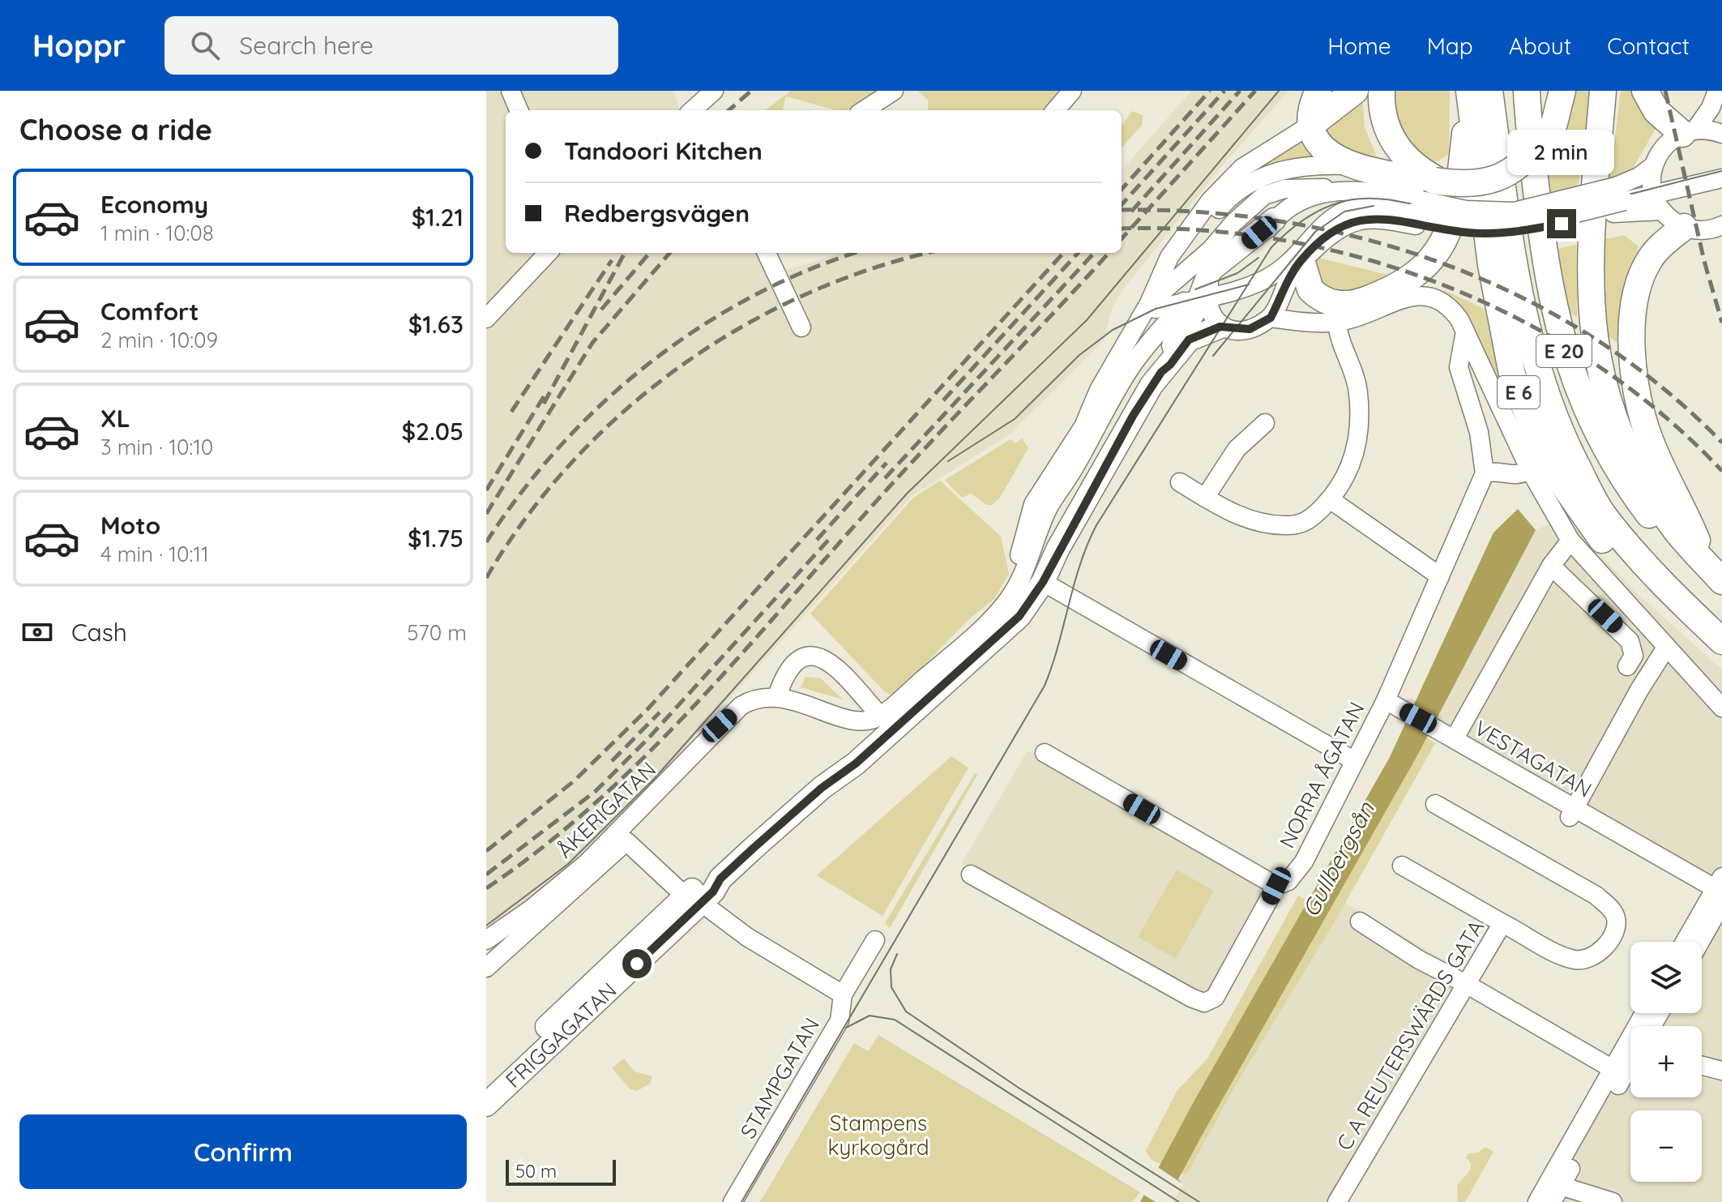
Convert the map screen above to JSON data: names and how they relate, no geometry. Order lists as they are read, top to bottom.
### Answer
{
  "streets": {
    "highway": ["E 20", "E 6"],
    "main road": ["FRIGGAGATAN"],
    "street": [
      "VESTAGATAN",
      "NORRA ÅGATAN",
      "ÅKERIGATAN",
      "C A REUTERSWÄRDS GATA",
      "STAMPGATAN"
    ]
  },
  "water": ["Gullbergsån"],
  "parks": ["Stampens kyrkogård"],
  "scale_bar": "50 m",
  "page": {
    "header": "Hoppr",
    "search": "Search here",
    "nav": [
      "Home",
      "Map",
      "About",
      "Contact"
    ],
    "heading": "Choose a ride",
    "banner": ["Tandoori Kitchen", "Redbergsvägen"],
    "bubble": "2 min",
    "list": [
      {
        "name": "Economy",
        "note": "1 min · 10:08",
        "value": "$1.21"
      },
      {
        "name": "Comfort",
        "note": "2 min · 10:09",
        "value": "$1.63"
      },
      {
        "name": "XL",
        "note": "3 min · 10:10",
        "value": "$2.05"
      },
      {
        "name": "Moto",
        "note": "4 min · 10:11",
        "value": "$1.75"
      }
    ],
    "pay": ["Cash", "570 m"],
    "map_buttons": ["+", "−"],
    "buttons": "Confirm",
    "scale": "50 m"
  }
}
